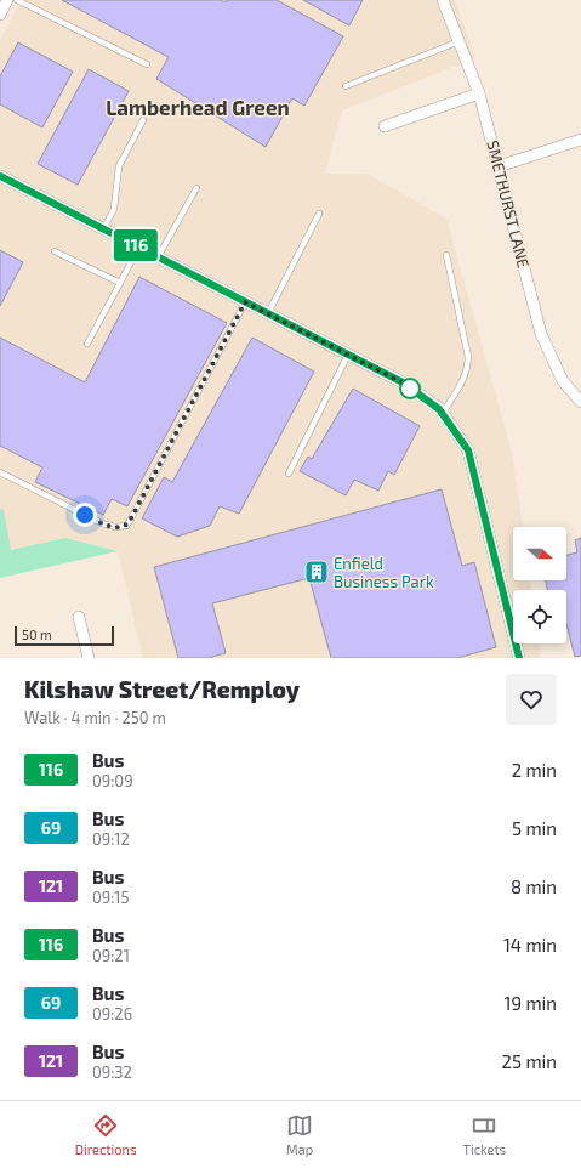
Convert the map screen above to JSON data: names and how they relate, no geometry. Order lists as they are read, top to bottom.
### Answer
{
  "streets": {
    "street": ["SMETHURST LANE"]
  },
  "districts": ["Lamberhead Green"],
  "places": {
    "building": ["Enfield Business Park"]
  },
  "lines": ["bus line 116"],
  "scale_bar": "50 m",
  "north": "right",
  "page": {
    "on_map": "116",
    "scale": "50 m",
    "heading": ["Kilshaw Street/Remploy", "Walk · 4 min · 250 m"],
    "list": [
      {
        "mark": "116",
        "name": "Bus",
        "note": "09:09",
        "value": "2 min"
      },
      {
        "mark": "69",
        "name": "Bus",
        "note": "09:12",
        "value": "5 min"
      },
      {
        "mark": "121",
        "name": "Bus",
        "note": "09:15",
        "value": "8 min"
      },
      {
        "mark": "116",
        "name": "Bus",
        "note": "09:21",
        "value": "14 min"
      },
      {
        "mark": "69",
        "name": "Bus",
        "note": "09:26",
        "value": "19 min"
      },
      {
        "mark": "121",
        "name": "Bus",
        "note": "09:32",
        "value": "25 min"
      }
    ],
    "tabs": ["Directions", "Map", "Tickets"]
  }
}
